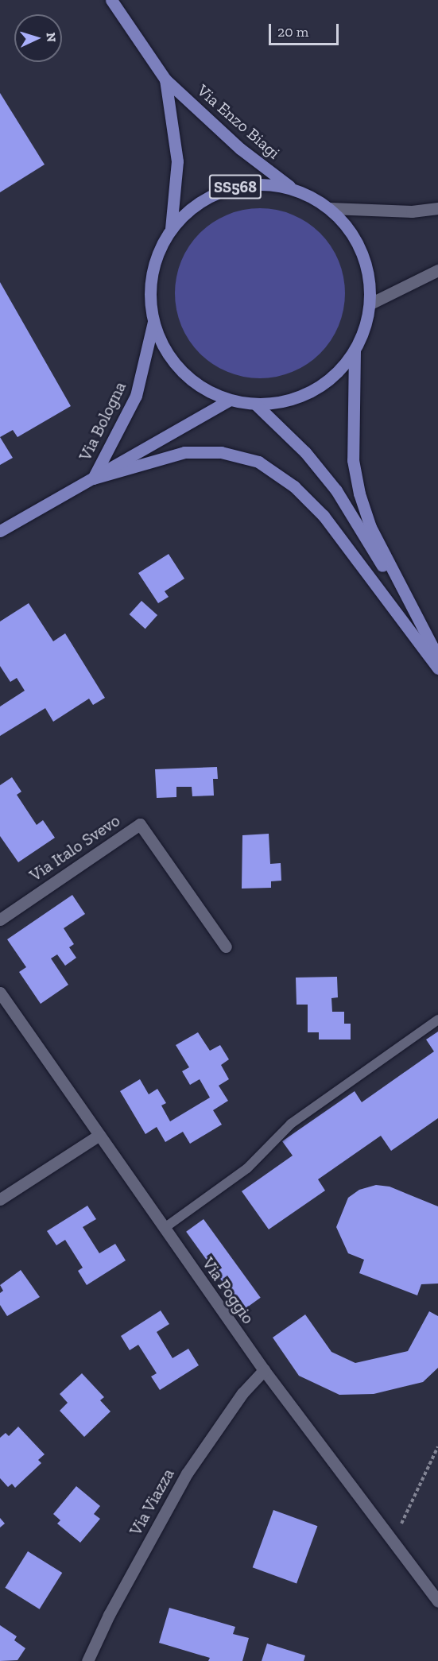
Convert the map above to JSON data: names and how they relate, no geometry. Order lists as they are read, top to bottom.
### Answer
{
  "streets": {
    "main road": ["Via Enzo Biagi", "SS568", "Via Bologna"],
    "street": ["Via Italo Svevo", "Via Poggio", "Via Viazza"]
  },
  "crossings": [
    ["Via Enzo Biagi", "Via Bologna"],
    ["Via Poggio", "Via Viazza"]
  ],
  "scale_bar": "20 m",
  "north": "right"
}
